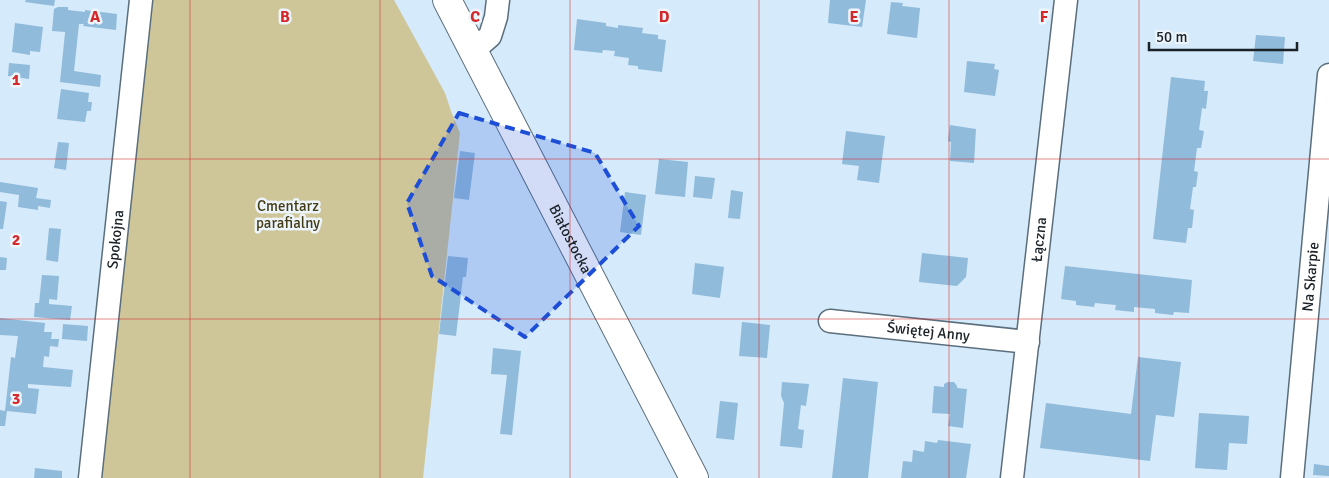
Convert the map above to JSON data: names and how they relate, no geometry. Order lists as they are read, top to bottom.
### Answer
{
  "streets": {
    "street": [
      "Spokojna",
      "Białostocka",
      "Łączna",
      "Na Skarpie",
      "Świętej Anny"
    ]
  },
  "crossings": [
    ["Łączna", "Świętej Anny"]
  ],
  "parks": ["Cmentarz parafialny"],
  "scale_bar": "50 m",
  "grid": {
    "columns": [
      "A",
      "B",
      "C",
      "D",
      "E",
      "F"
    ],
    "rows": ["1", "2", "3"]
  }
}
